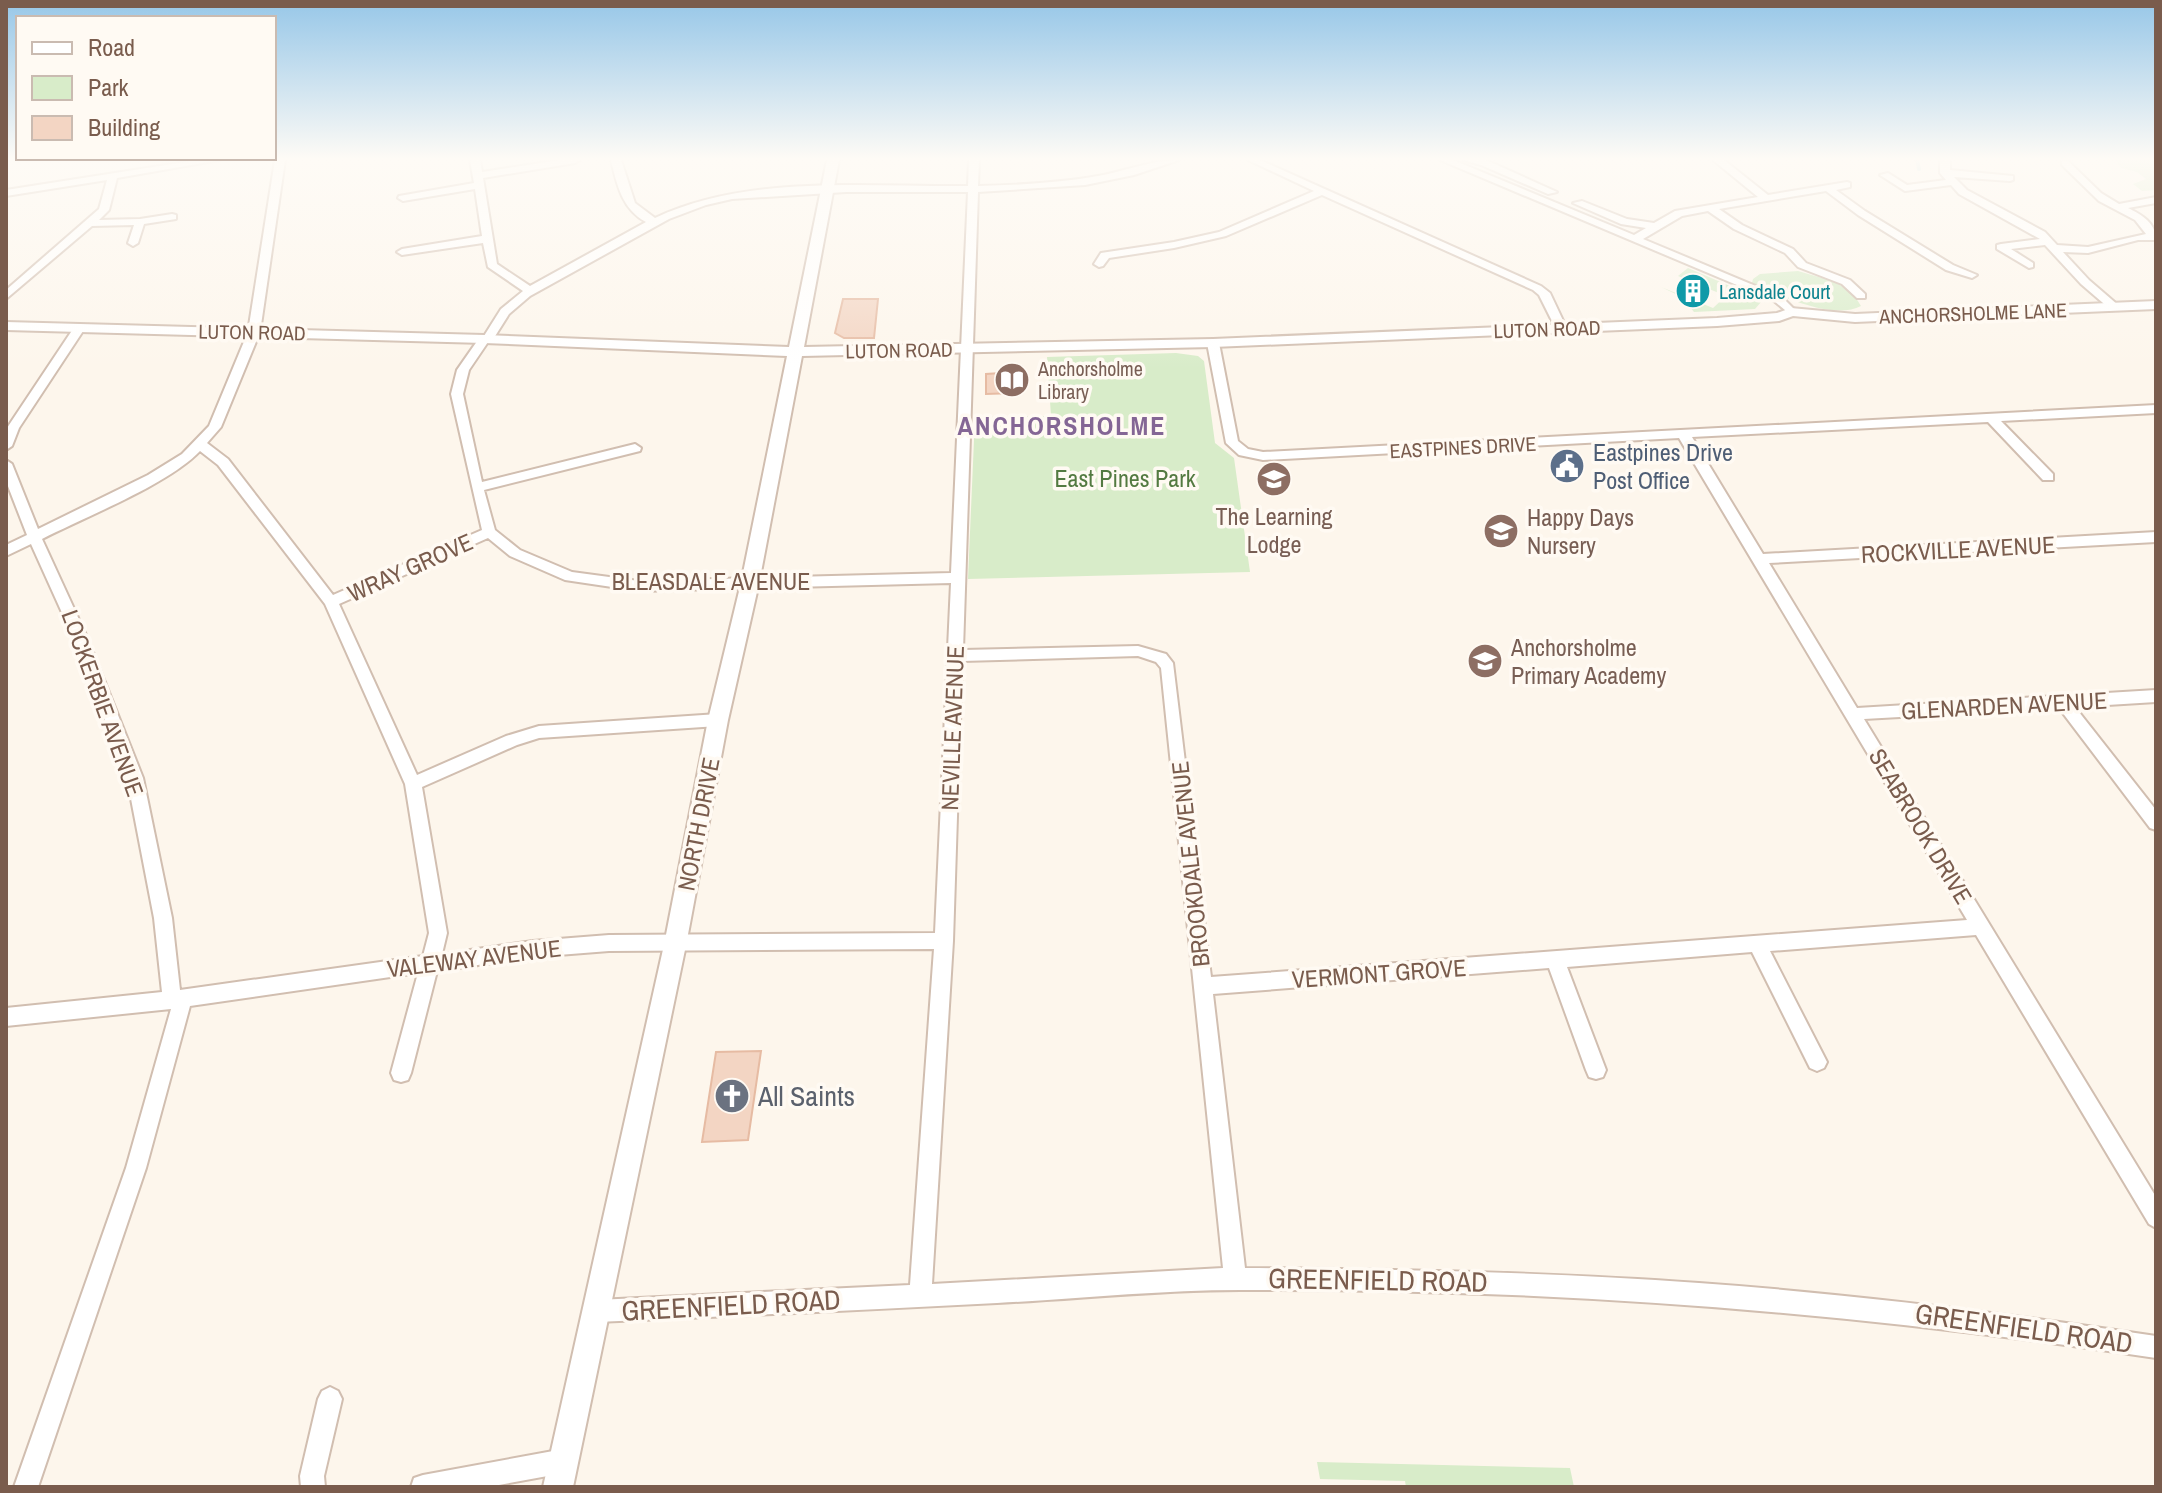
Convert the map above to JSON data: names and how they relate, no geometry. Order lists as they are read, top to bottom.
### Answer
{
  "streets": {
    "street": [
      "ANCHORSHOLME LANE",
      "LUTON ROAD",
      "EASTPINES DRIVE",
      "ROCKVILLE AVENUE",
      "WRAY GROVE",
      "BLEASDALE AVENUE",
      "LOCKERBIE AVENUE",
      "GLENARDEN AVENUE",
      "NEVILLE AVENUE",
      "NORTH DRIVE",
      "SEABROOK DRIVE",
      "BROOKDALE AVENUE",
      "VALEWAY AVENUE",
      "VERMONT GROVE",
      "GREENFIELD ROAD"
    ]
  },
  "crossings": [
    ["ANCHORSHOLME LANE", "LUTON ROAD"],
    ["LUTON ROAD", "EASTPINES DRIVE"],
    ["LUTON ROAD", "NEVILLE AVENUE"],
    ["LUTON ROAD", "NORTH DRIVE"],
    ["EASTPINES DRIVE", "SEABROOK DRIVE"],
    ["ROCKVILLE AVENUE", "SEABROOK DRIVE"],
    ["WRAY GROVE", "BLEASDALE AVENUE"],
    ["BLEASDALE AVENUE", "NEVILLE AVENUE"],
    ["BLEASDALE AVENUE", "NORTH DRIVE"],
    ["LOCKERBIE AVENUE", "VALEWAY AVENUE"],
    ["GLENARDEN AVENUE", "SEABROOK DRIVE"],
    ["NEVILLE AVENUE", "BROOKDALE AVENUE"],
    ["NEVILLE AVENUE", "VALEWAY AVENUE"],
    ["NEVILLE AVENUE", "GREENFIELD ROAD"],
    ["NORTH DRIVE", "VALEWAY AVENUE"],
    ["NORTH DRIVE", "GREENFIELD ROAD"],
    ["SEABROOK DRIVE", "VERMONT GROVE"],
    ["BROOKDALE AVENUE", "VERMONT GROVE"],
    ["BROOKDALE AVENUE", "GREENFIELD ROAD"]
  ],
  "districts": ["ANCHORSHOLME"],
  "parks": ["East Pines Park"],
  "places": {
    "building": ["Lansdale Court"],
    "library": ["Anchorsholme Library"],
    "public building": ["Eastpines Drive Post Office"],
    "school or university": ["The Learning Lodge", "Happy Days Nursery", "Anchorsholme Primary Academy"],
    "church": ["All Saints"]
  },
  "legend": ["Road", "Park", "Building"]
}
